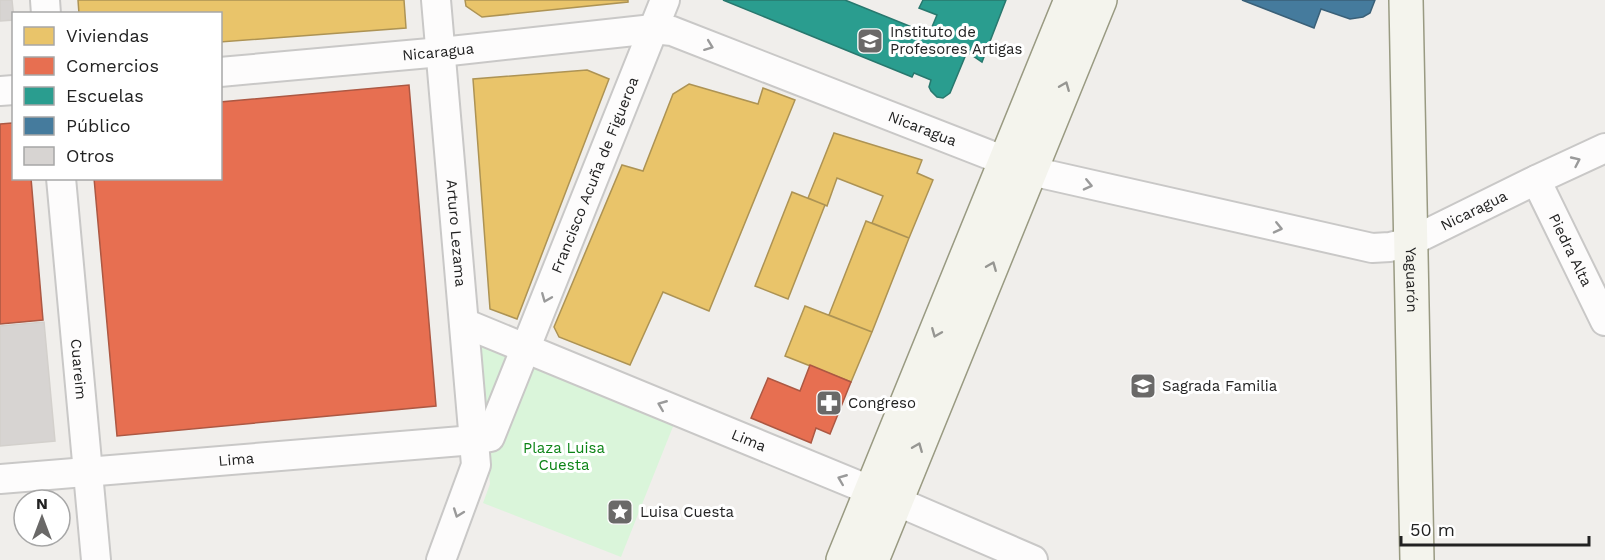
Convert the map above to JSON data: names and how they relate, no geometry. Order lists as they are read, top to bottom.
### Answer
{
  "streets": {
    "main road": ["Yaguarón"],
    "street": [
      "Nicaragua",
      "Francisco Acuña de Figueroa",
      "Arturo Lezama",
      "Piedra Alta",
      "Cuareim",
      "Lima"
    ]
  },
  "crossings": [
    ["Nicaragua", "Francisco Acuña de Figueroa"],
    ["Nicaragua", "Arturo Lezama"],
    ["Nicaragua", "Piedra Alta"],
    ["Nicaragua", "Yaguarón"],
    ["Francisco Acuña de Figueroa", "Arturo Lezama"],
    ["Francisco Acuña de Figueroa", "Lima"],
    ["Arturo Lezama", "Lima"],
    ["Cuareim", "Lima"]
  ],
  "one_way": ["Nicaragua", "Francisco Acuña de Figueroa", "Lima"],
  "parks": ["Plaza Luisa Cuesta"],
  "places": {
    "school or university": ["Instituto de Profesores Artigas", "Sagrada Familia"],
    "pharmacy": ["Congreso"],
    "place": ["Luisa Cuesta"]
  },
  "legend": [
    "Viviendas",
    "Comercios",
    "Escuelas",
    "Público",
    "Otros"
  ],
  "scale_bar": "50 m",
  "north": "top"
}
